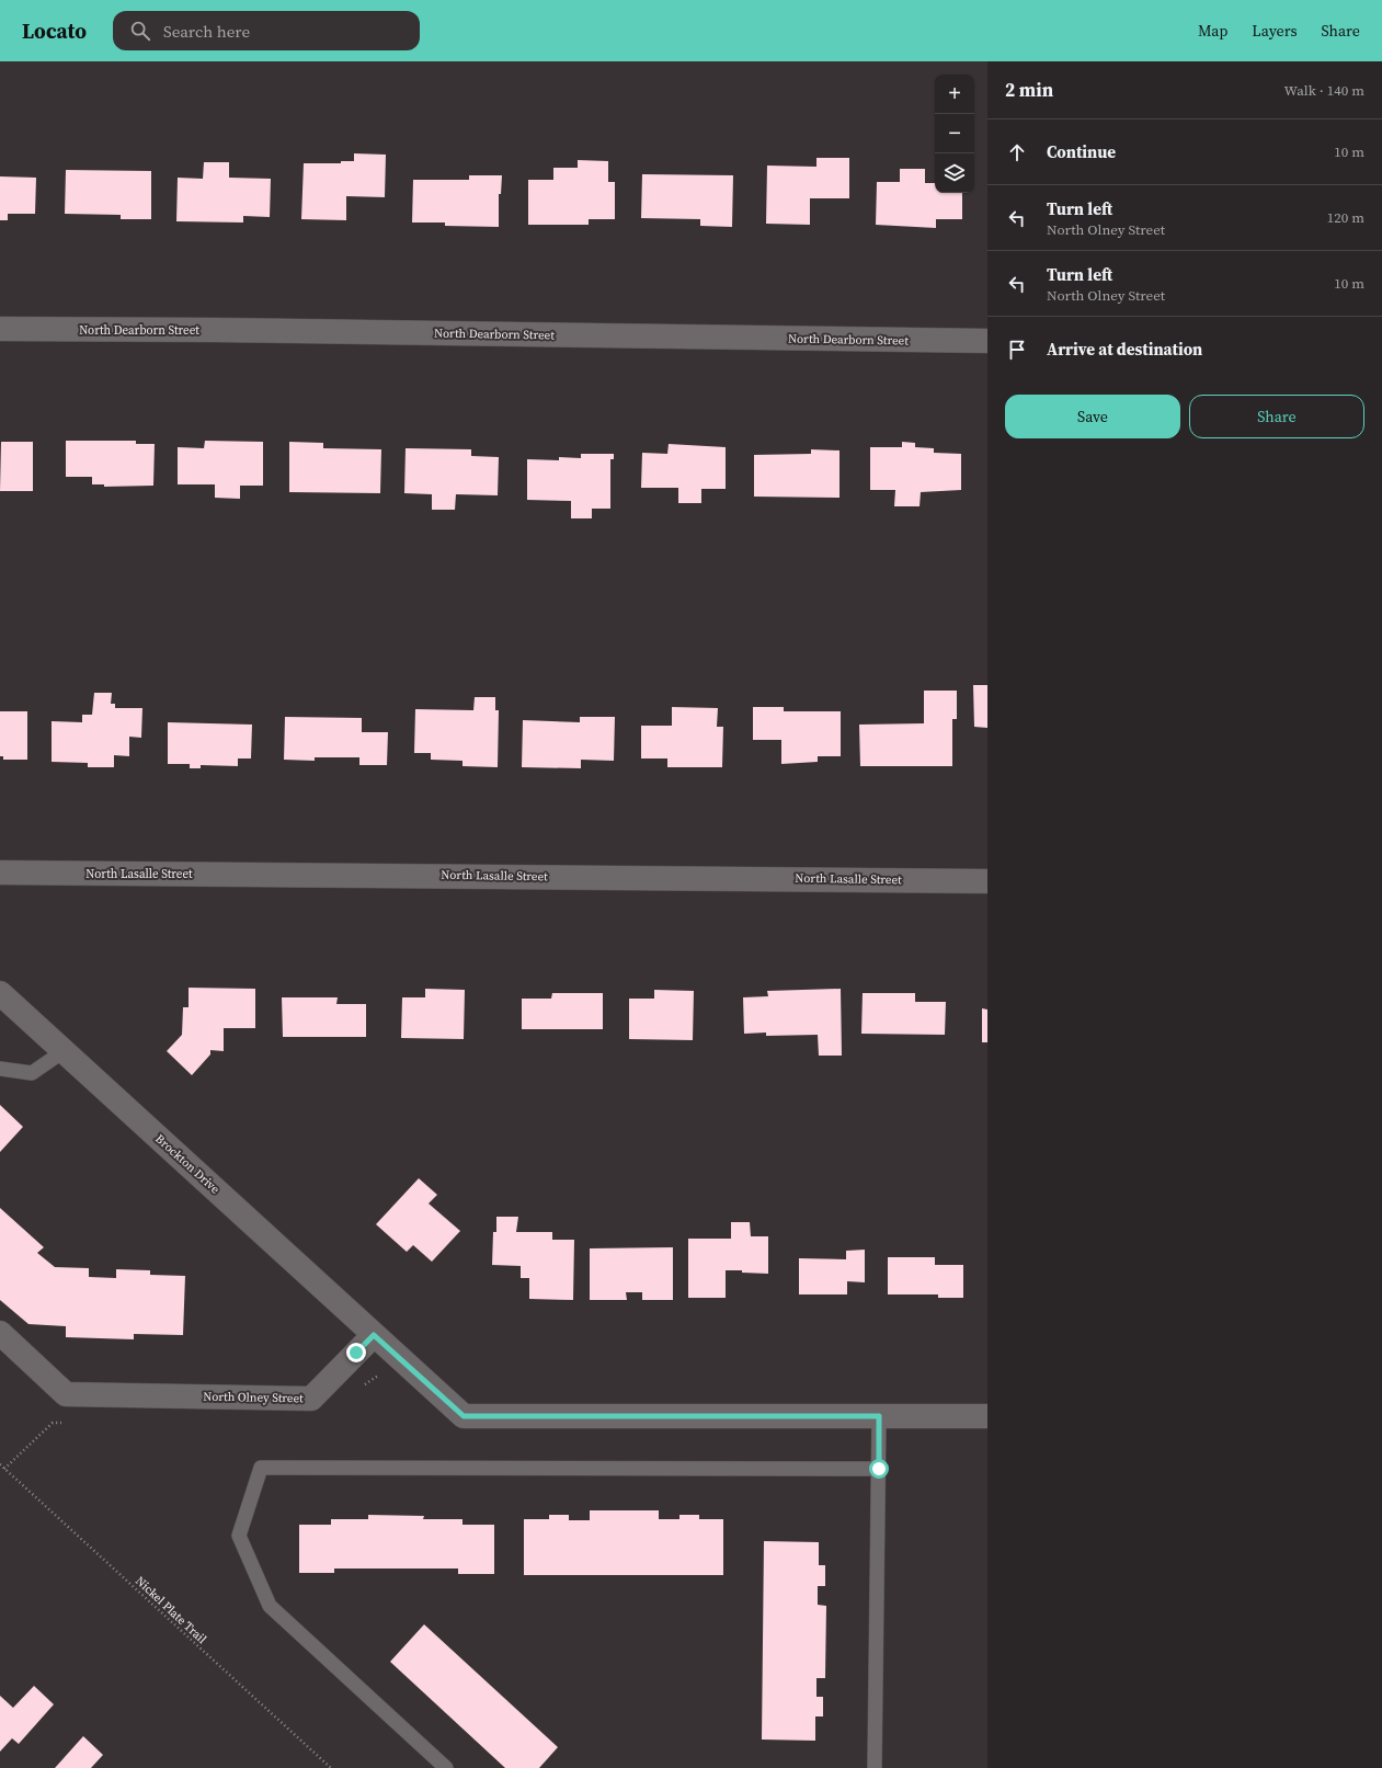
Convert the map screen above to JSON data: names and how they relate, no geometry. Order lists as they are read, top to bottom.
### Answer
{
  "streets": {
    "street": [
      "North Dearborn Street",
      "North Lasalle Street",
      "Brockton Drive",
      "North Olney Street"
    ],
    "path": ["Nickel Plate Trail"]
  },
  "crossings": [
    ["Brockton Drive", "North Olney Street"]
  ],
  "page": {
    "header": "Locato",
    "search": "Search here",
    "nav": ["Map", "Layers", "Share"],
    "heading": ["2 min", "Walk · 140 m"],
    "map_buttons": ["+", "−"],
    "list": [
      ["Continue", "10 m"],
      ["Turn left", "North Olney Street", "120 m"],
      ["Turn left", "North Olney Street", "10 m"],
      "Arrive at destination"
    ],
    "buttons": ["Save", "Share"]
  }
}
